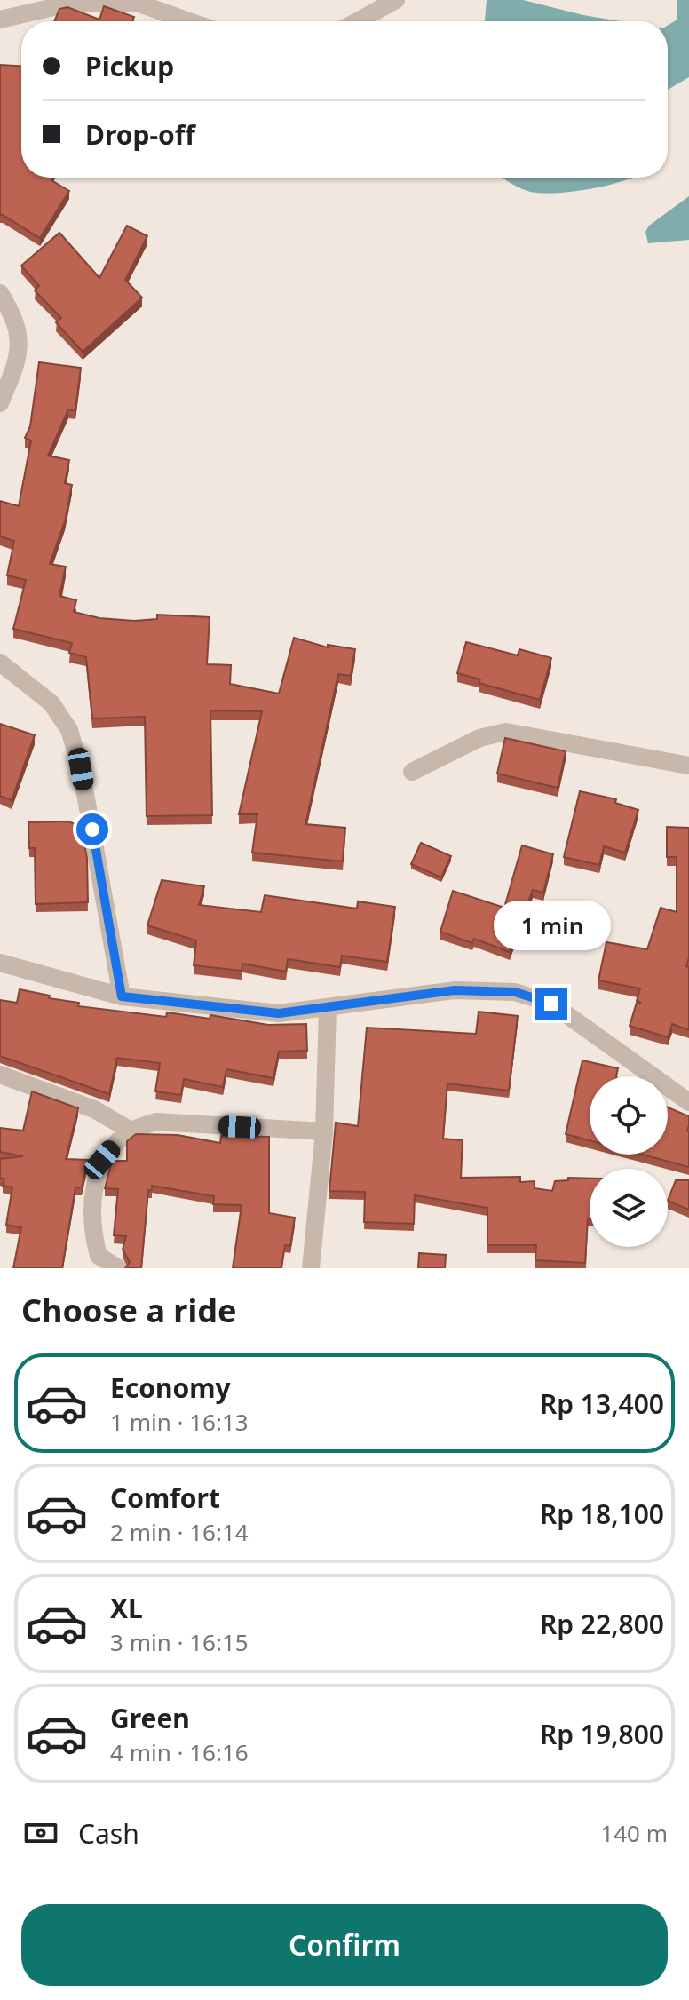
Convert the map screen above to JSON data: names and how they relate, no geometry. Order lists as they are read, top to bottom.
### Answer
{
  "page": {
    "banner": ["Pickup", "Drop-off"],
    "bubble": "1 min",
    "heading": "Choose a ride",
    "list": [
      {
        "name": "Economy",
        "note": "1 min · 16:13",
        "value": "Rp 13,400"
      },
      {
        "name": "Comfort",
        "note": "2 min · 16:14",
        "value": "Rp 18,100"
      },
      {
        "name": "XL",
        "note": "3 min · 16:15",
        "value": "Rp 22,800"
      },
      {
        "name": "Green",
        "note": "4 min · 16:16",
        "value": "Rp 19,800"
      }
    ],
    "pay": ["Cash", "140 m"],
    "buttons": "Confirm"
  }
}
